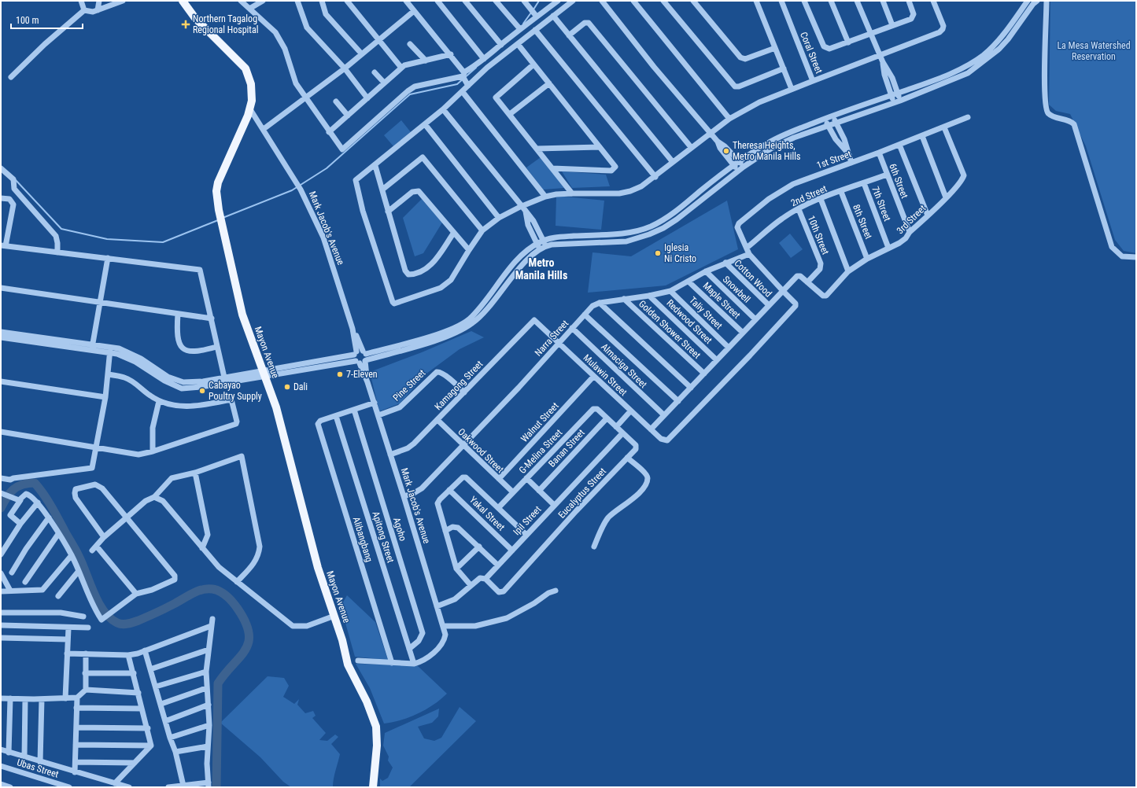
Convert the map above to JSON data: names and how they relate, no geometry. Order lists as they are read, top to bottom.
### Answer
{
  "streets": {
    "main road": ["Mayon Avenue"],
    "street": [
      "Coral Street",
      "1st Street",
      "6th Street",
      "2nd Street",
      "7th Street",
      "3rd Street",
      "8th Street",
      "Mark Jacob's Avenue",
      "10th Street",
      "Cotton Wood",
      "Snowbell",
      "Maple Street",
      "Taliy Street",
      "Redwood Street",
      "Golden Shower Street",
      "Narra Street",
      "Almaciga Street",
      "Mulawin Street",
      "Pine Street",
      "Kamagong Street",
      "Walnut Street",
      "Banan Street",
      "Oakwood Street",
      "G-Melina Street",
      "Eucalyptus Street",
      "Yakal Street",
      "Ipil Street",
      "Agoho",
      "Apitong Street",
      "Alibangbang",
      "Ubas Street"
    ]
  },
  "crossings": [
    ["1st Street", "6th Street"],
    ["1st Street", "2nd Street"],
    ["1st Street", "3rd Street"],
    ["6th Street", "2nd Street"],
    ["6th Street", "3rd Street"],
    ["2nd Street", "7th Street"],
    ["2nd Street", "8th Street"],
    ["2nd Street", "10th Street"],
    ["7th Street", "3rd Street"],
    ["3rd Street", "8th Street"],
    ["3rd Street", "10th Street"],
    ["Mark Jacob's Avenue", "Narra Street"],
    ["Mark Jacob's Avenue", "Mayon Avenue"],
    ["Mark Jacob's Avenue", "Pine Street"],
    ["Mark Jacob's Avenue", "Kamagong Street"],
    ["Mark Jacob's Avenue", "Ipil Street"],
    ["Mark Jacob's Avenue", "Apitong Street"],
    ["Cotton Wood", "Narra Street"],
    ["Snowbell", "Narra Street"],
    ["Maple Street", "Narra Street"],
    ["Taliy Street", "Narra Street"],
    ["Redwood Street", "Narra Street"],
    ["Golden Shower Street", "Narra Street"],
    ["Narra Street", "Almaciga Street"],
    ["Narra Street", "Mulawin Street"],
    ["Narra Street", "Oakwood Street"],
    ["Mulawin Street", "Kamagong Street"],
    ["Mulawin Street", "Walnut Street"],
    ["Pine Street", "Kamagong Street"],
    ["Kamagong Street", "Oakwood Street"],
    ["Walnut Street", "Oakwood Street"],
    ["Banan Street", "Eucalyptus Street"],
    ["Oakwood Street", "G-Melina Street"],
    ["G-Melina Street", "Eucalyptus Street"],
    ["Eucalyptus Street", "Ipil Street"],
    ["Yakal Street", "Ipil Street"],
    ["Agoho", "Apitong Street"],
    ["Apitong Street", "Alibangbang"]
  ],
  "districts": ["Metro Manila Hills"],
  "parks": ["La Mesa Watershed Reservation"],
  "places": {
    "health": ["Northern Tagalog Regional Hospital"],
    "other": [
      "Theresa Heights, Metro Manila Hills",
      "Iglesia Ni Cristo",
      "7-Eleven",
      "Dali",
      "Cabayao Poultry Supply"
    ]
  },
  "scale_bar": "100 m"
}
